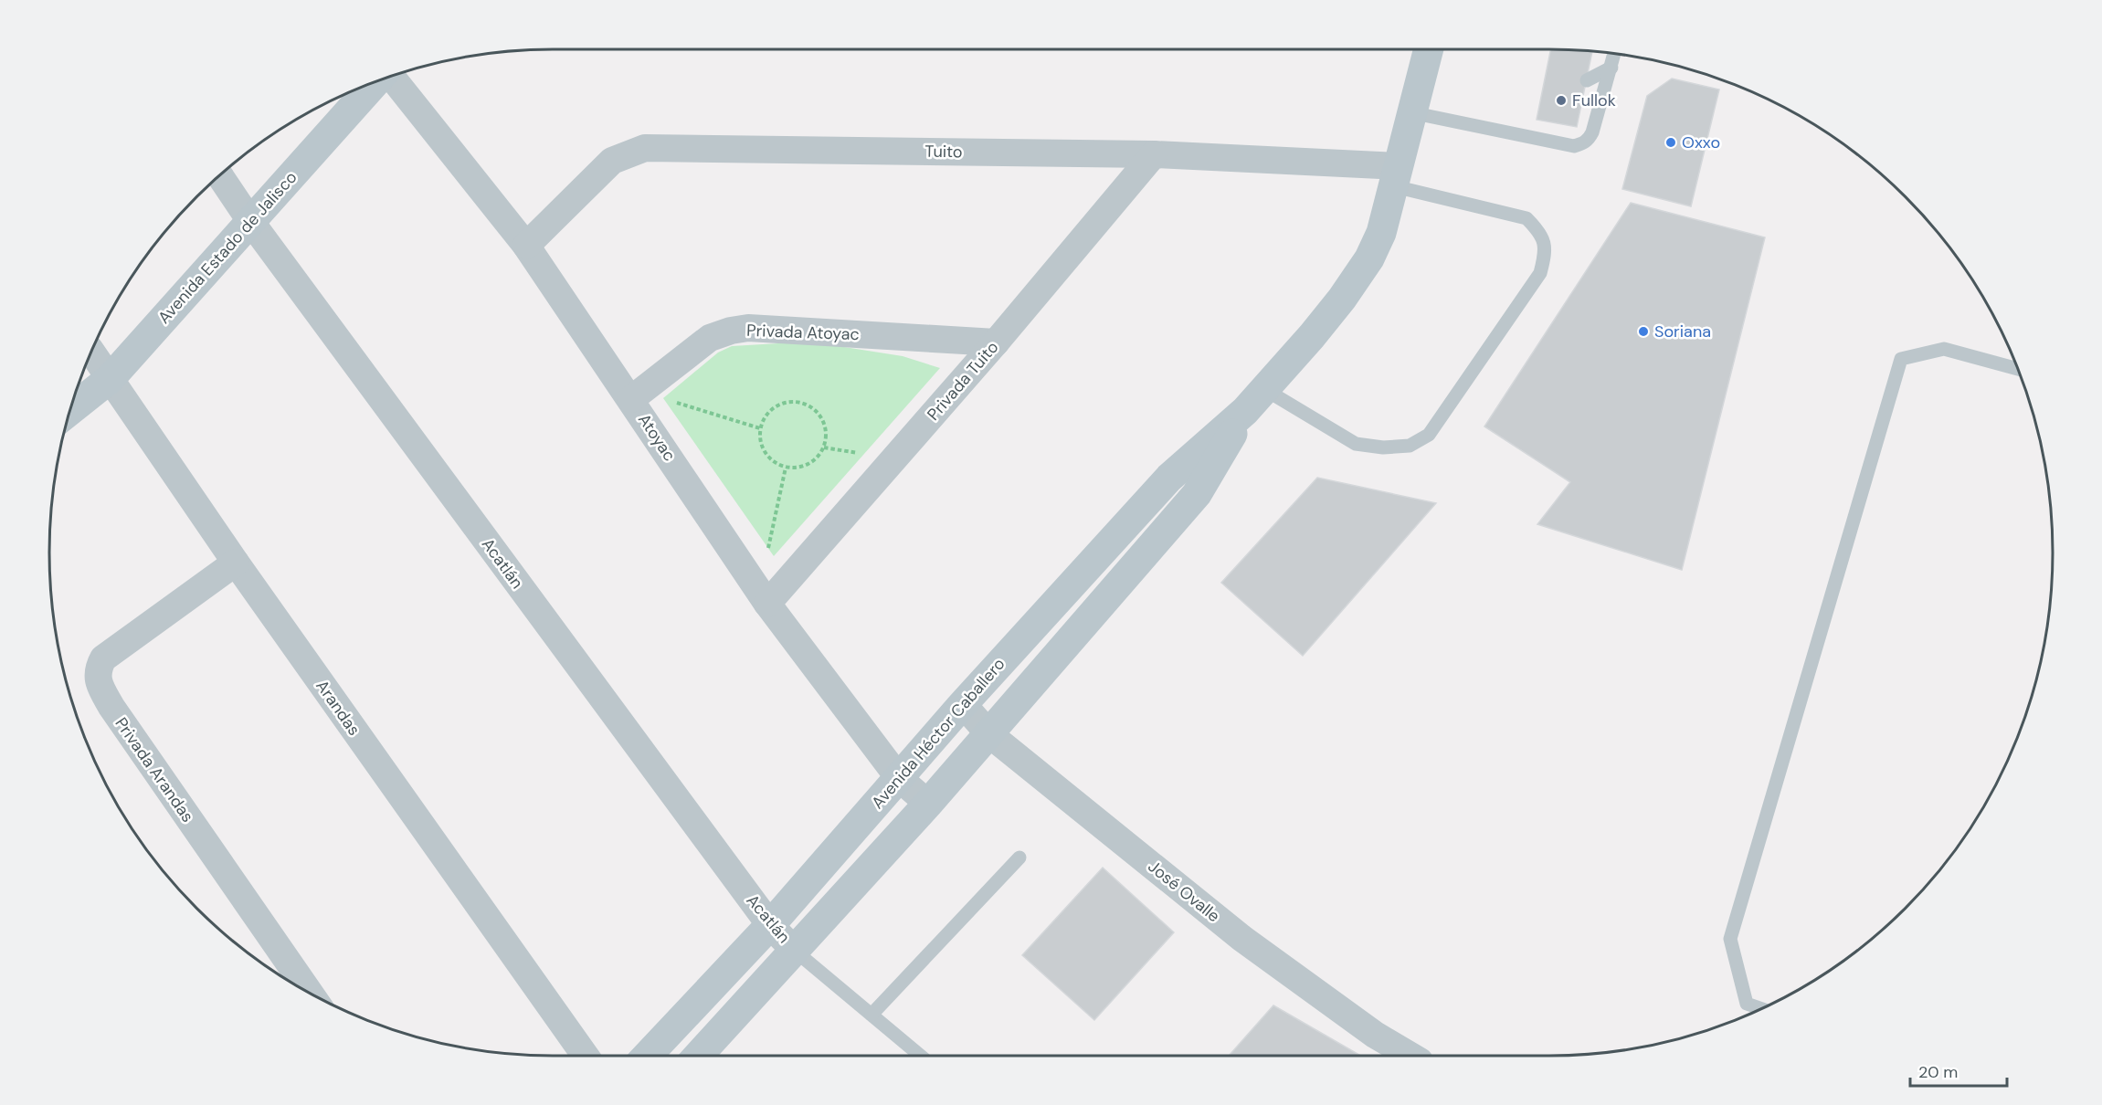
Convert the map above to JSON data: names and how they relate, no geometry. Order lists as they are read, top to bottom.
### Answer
{
  "streets": {
    "main road": ["Avenida Estado de Jalisco", "Avenida Héctor Caballero"],
    "street": [
      "Tuito",
      "Privada Atoyac",
      "Privada Tuito",
      "Atoyac",
      "Acatlán",
      "Arandas",
      "Privada Arandas",
      "José Ovalle"
    ]
  },
  "crossings": [
    ["Tuito", "Privada Tuito"],
    ["Tuito", "Atoyac"],
    ["Tuito", "Avenida Héctor Caballero"],
    ["Avenida Estado de Jalisco", "Acatlán"],
    ["Avenida Estado de Jalisco", "Arandas"],
    ["Privada Atoyac", "Privada Tuito"],
    ["Privada Atoyac", "Atoyac"],
    ["Privada Tuito", "Atoyac"],
    ["Atoyac", "Avenida Héctor Caballero"],
    ["Acatlán", "Avenida Héctor Caballero"],
    ["Arandas", "Privada Arandas"],
    ["Avenida Héctor Caballero", "José Ovalle"]
  ],
  "places": ["Fullok", "Oxxo", "Soriana"],
  "scale_bar": "20 m"
}
